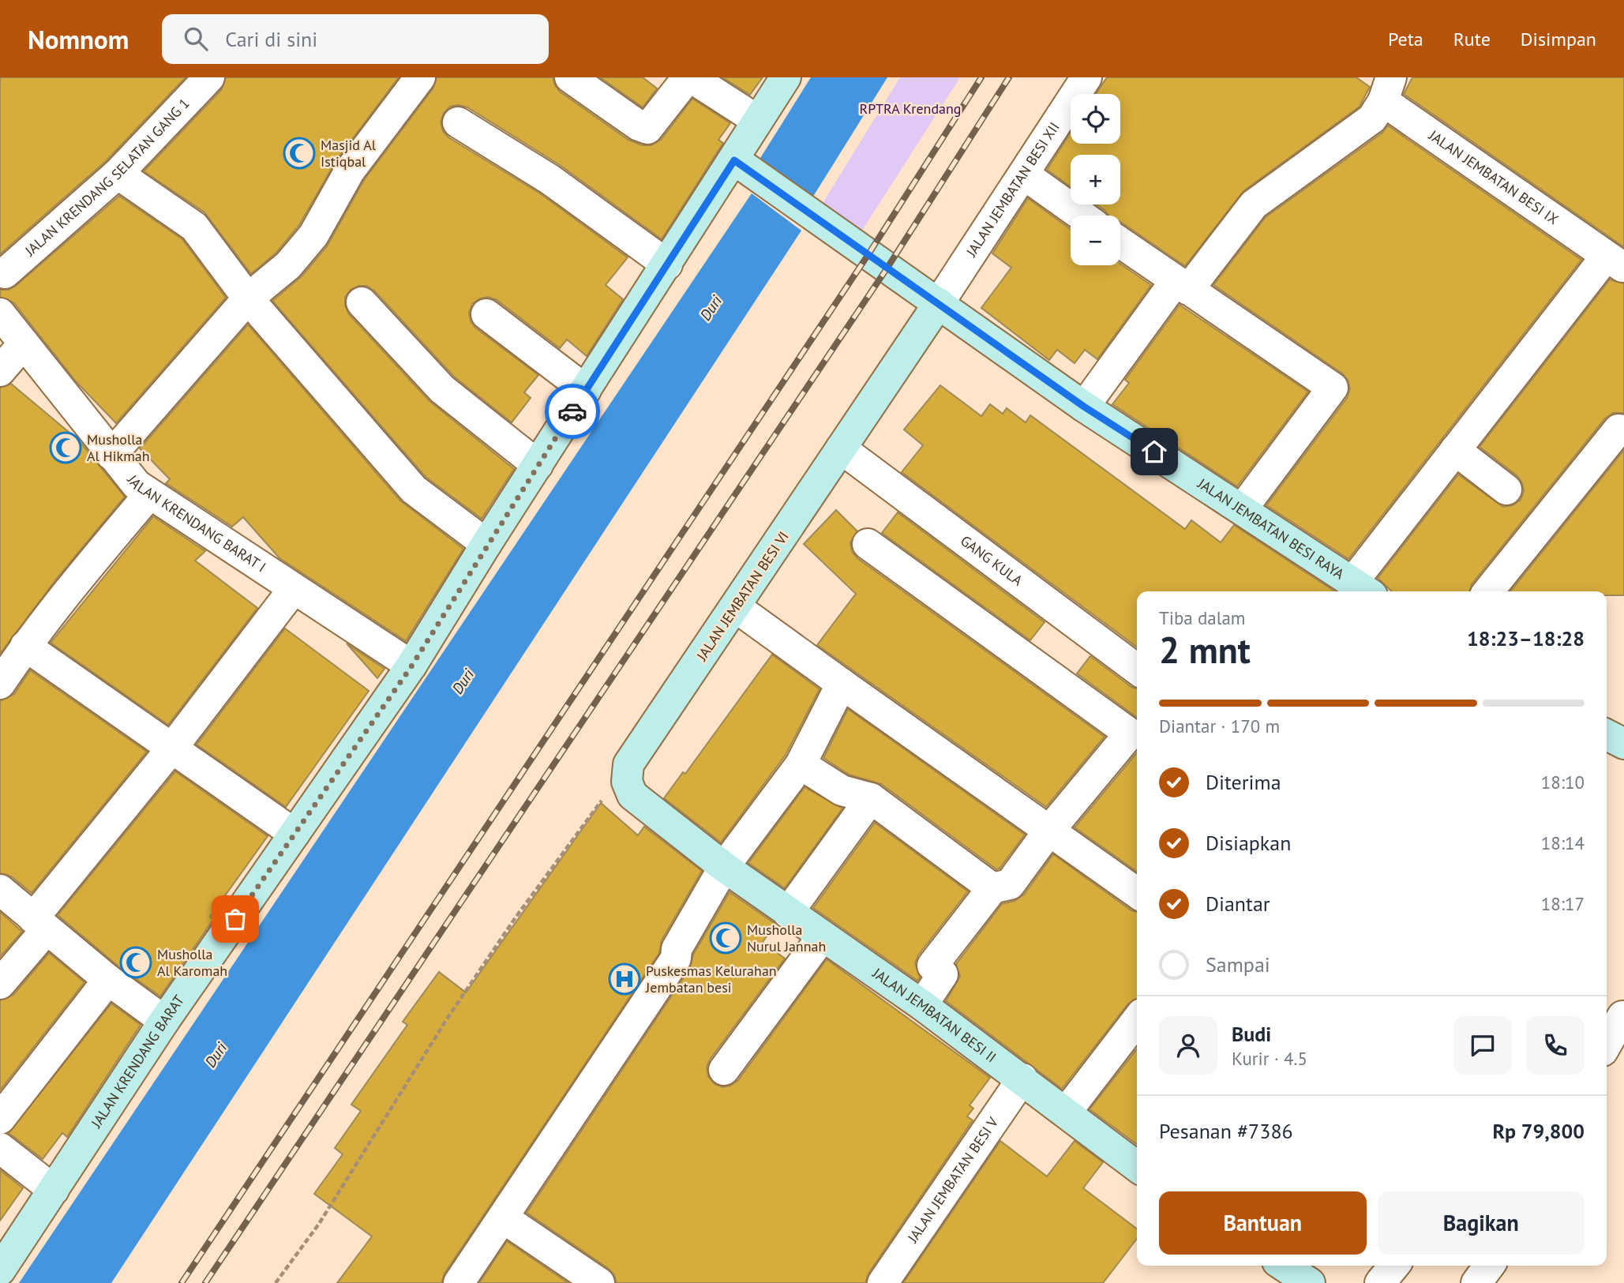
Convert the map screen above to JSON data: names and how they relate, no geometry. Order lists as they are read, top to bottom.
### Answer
{
  "streets": {
    "street": [
      "JALAN KRENDANG SELATAN GANG 1",
      "JALAN JEMBATAN BESI IX",
      "JALAN JEMBATAN BESI XII",
      "JALAN KRENDANG BARAT I",
      "JALAN JEMBATAN BESI RAYA",
      "GANG KULA",
      "JALAN JEMBATAN BESI VI",
      "JALAN JEMBATAN BESI II",
      "JALAN KRENDANG BARAT",
      "JALAN JEMBATAN BESI V"
    ]
  },
  "crossings": [
    ["JALAN JEMBATAN BESI XII", "JALAN JEMBATAN BESI RAYA"],
    ["JALAN JEMBATAN BESI XII", "JALAN JEMBATAN BESI VI"],
    ["JALAN KRENDANG BARAT I", "JALAN KRENDANG BARAT"],
    ["JALAN JEMBATAN BESI RAYA", "JALAN JEMBATAN BESI VI"],
    ["JALAN JEMBATAN BESI RAYA", "JALAN KRENDANG BARAT"],
    ["GANG KULA", "JALAN JEMBATAN BESI VI"],
    ["JALAN JEMBATAN BESI II", "JALAN JEMBATAN BESI V"]
  ],
  "water": ["Duri"],
  "parks": ["RPTRA Krendang"],
  "places": {
    "mosque": [
      "Masjid Al Istiqbal",
      "Musholla Al Hikmah",
      "Musholla Nurul Jannah",
      "Musholla Al Karomah"
    ],
    "hospital": ["Puskesmas Kelurahan Jembatan besi"]
  },
  "page": {
    "header": "Nomnom",
    "search": "Cari di sini",
    "nav": ["Peta", "Rute", "Disimpan"],
    "map_buttons": ["+", "−"],
    "heading": ["2 mnt", "Tiba dalam", "18:23–18:28"],
    "panel": [
      "Budi",
      "Kurir · 4.5",
      "Pesanan #7386",
      "Rp 79,800"
    ],
    "bar": "Diantar · 170 m",
    "list": [
      ["Diterima", "18:10"],
      ["Disiapkan", "18:14"],
      ["Diantar", "18:17"],
      "Sampai"
    ],
    "buttons": ["Bantuan", "Bagikan"]
  }
}
